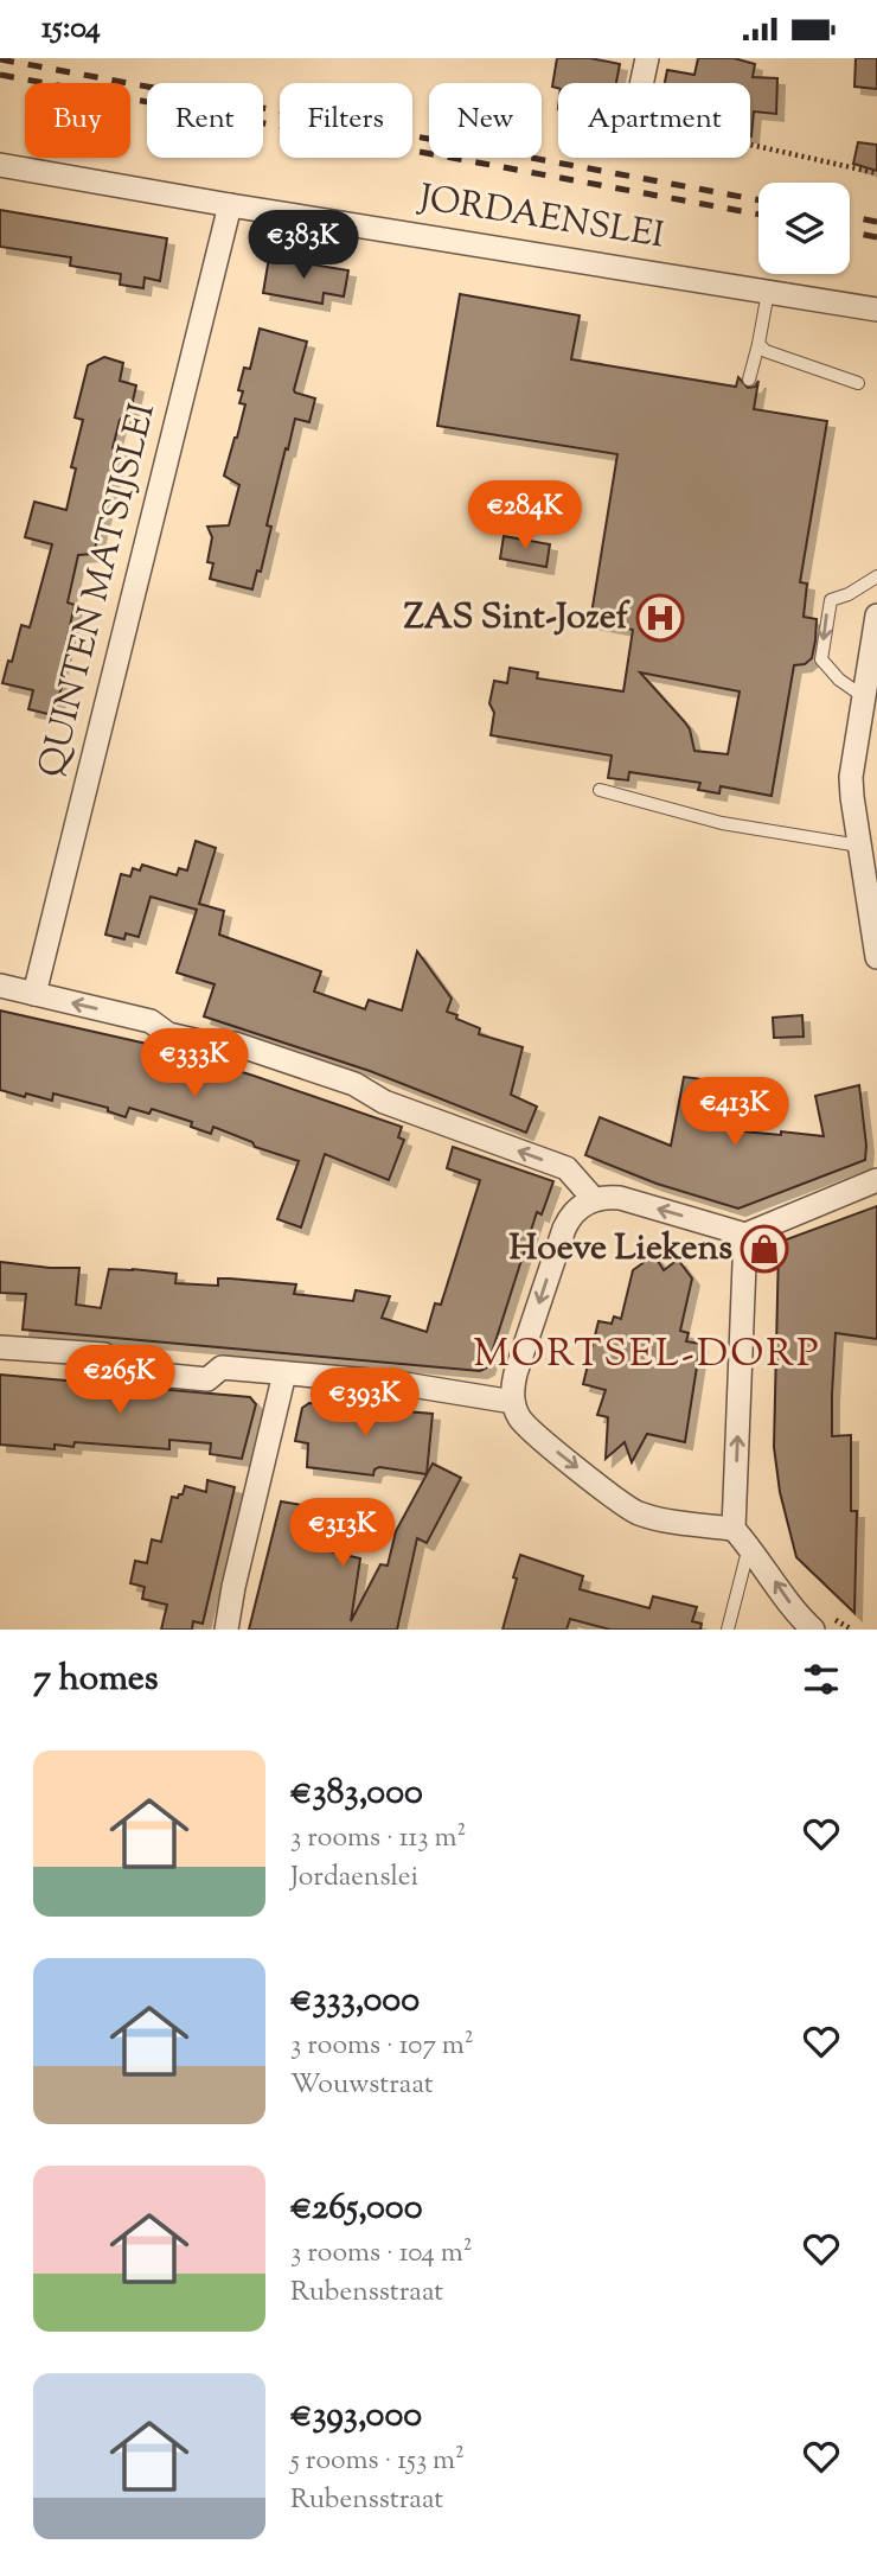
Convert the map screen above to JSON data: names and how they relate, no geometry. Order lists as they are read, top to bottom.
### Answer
{
  "streets": {
    "street": ["JORDAENSLEI", "QUINTEN MATSIJSLEI"]
  },
  "crossings": [
    ["JORDAENSLEI", "QUINTEN MATSIJSLEI"]
  ],
  "districts": ["MORTSEL-DORP"],
  "places": {
    "hospital": ["ZAS Sint-Jozef"],
    "shop": ["Hoeve Liekens"]
  },
  "page": {
    "status": "15:04",
    "chip": [
      "Buy",
      "Rent",
      "Filters",
      "New",
      "Apartment"
    ],
    "price": [
      "€383K",
      "€284K",
      "€333K",
      "€413K",
      "€265K",
      "€393K",
      "€313K"
    ],
    "heading": "7 homes",
    "list": [
      {
        "name": "€383,000",
        "note": "3 rooms · 113 m² · Jordaenslei"
      },
      {
        "name": "€333,000",
        "note": "3 rooms · 107 m² · Wouwstraat"
      },
      {
        "name": "€265,000",
        "note": "3 rooms · 104 m² · Rubensstraat"
      },
      {
        "name": "€393,000",
        "note": "5 rooms · 153 m² · Rubensstraat"
      }
    ]
  }
}
